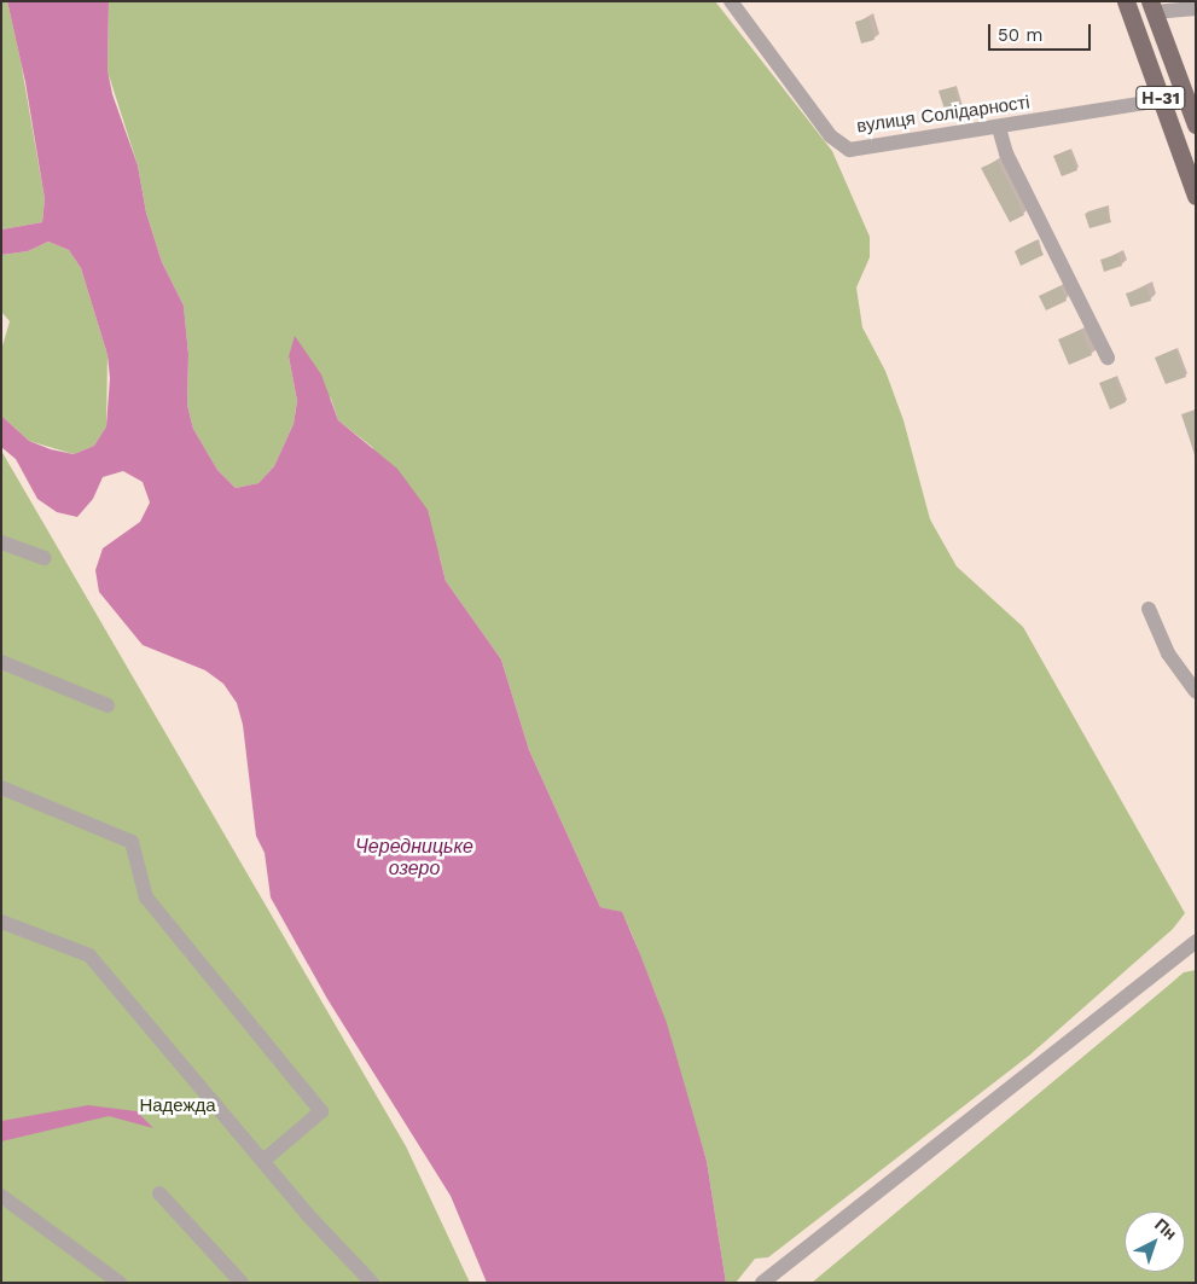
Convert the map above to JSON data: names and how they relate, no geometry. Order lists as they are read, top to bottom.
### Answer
{
  "streets": {
    "main road": ["Н-31"],
    "street": ["вулиця Солідарності"]
  },
  "crossings": [
    ["Н-31", "вулиця Солідарності"]
  ],
  "water": ["Чередницьке озеро"],
  "parks": ["Надежда"],
  "scale_bar": "50 m",
  "north": "top right"
}
